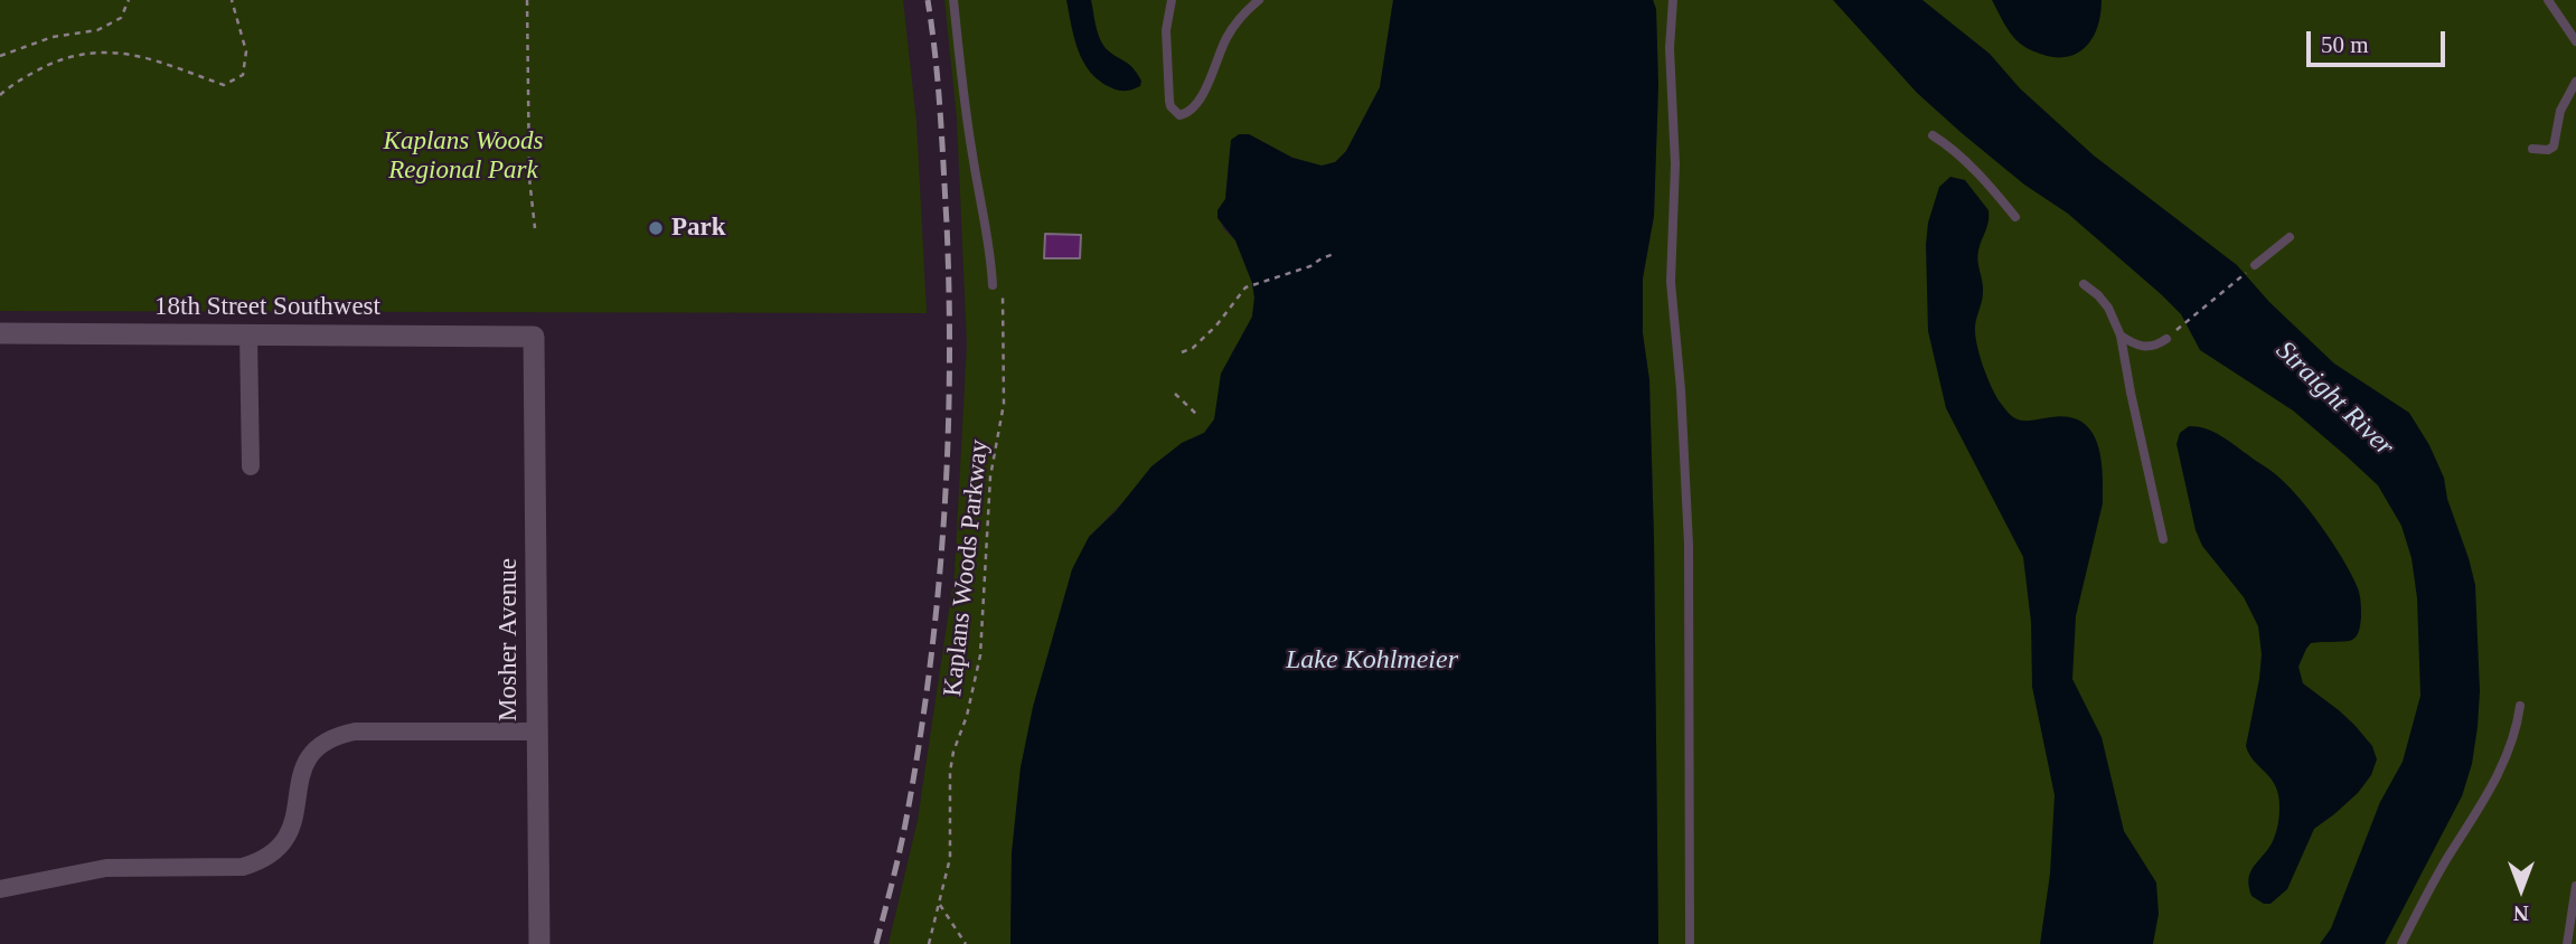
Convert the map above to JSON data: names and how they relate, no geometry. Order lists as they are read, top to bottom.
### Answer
{
  "streets": {
    "street": ["18th Street Southwest", "Mosher Avenue"],
    "path": ["Kaplans Woods Parkway"]
  },
  "crossings": [
    ["18th Street Southwest", "Mosher Avenue"]
  ],
  "water": ["Straight River", "Lake Kohlmeier"],
  "parks": ["Kaplans Woods Regional Park"],
  "places": ["Park"],
  "scale_bar": "50 m",
  "north": "bottom"
}
